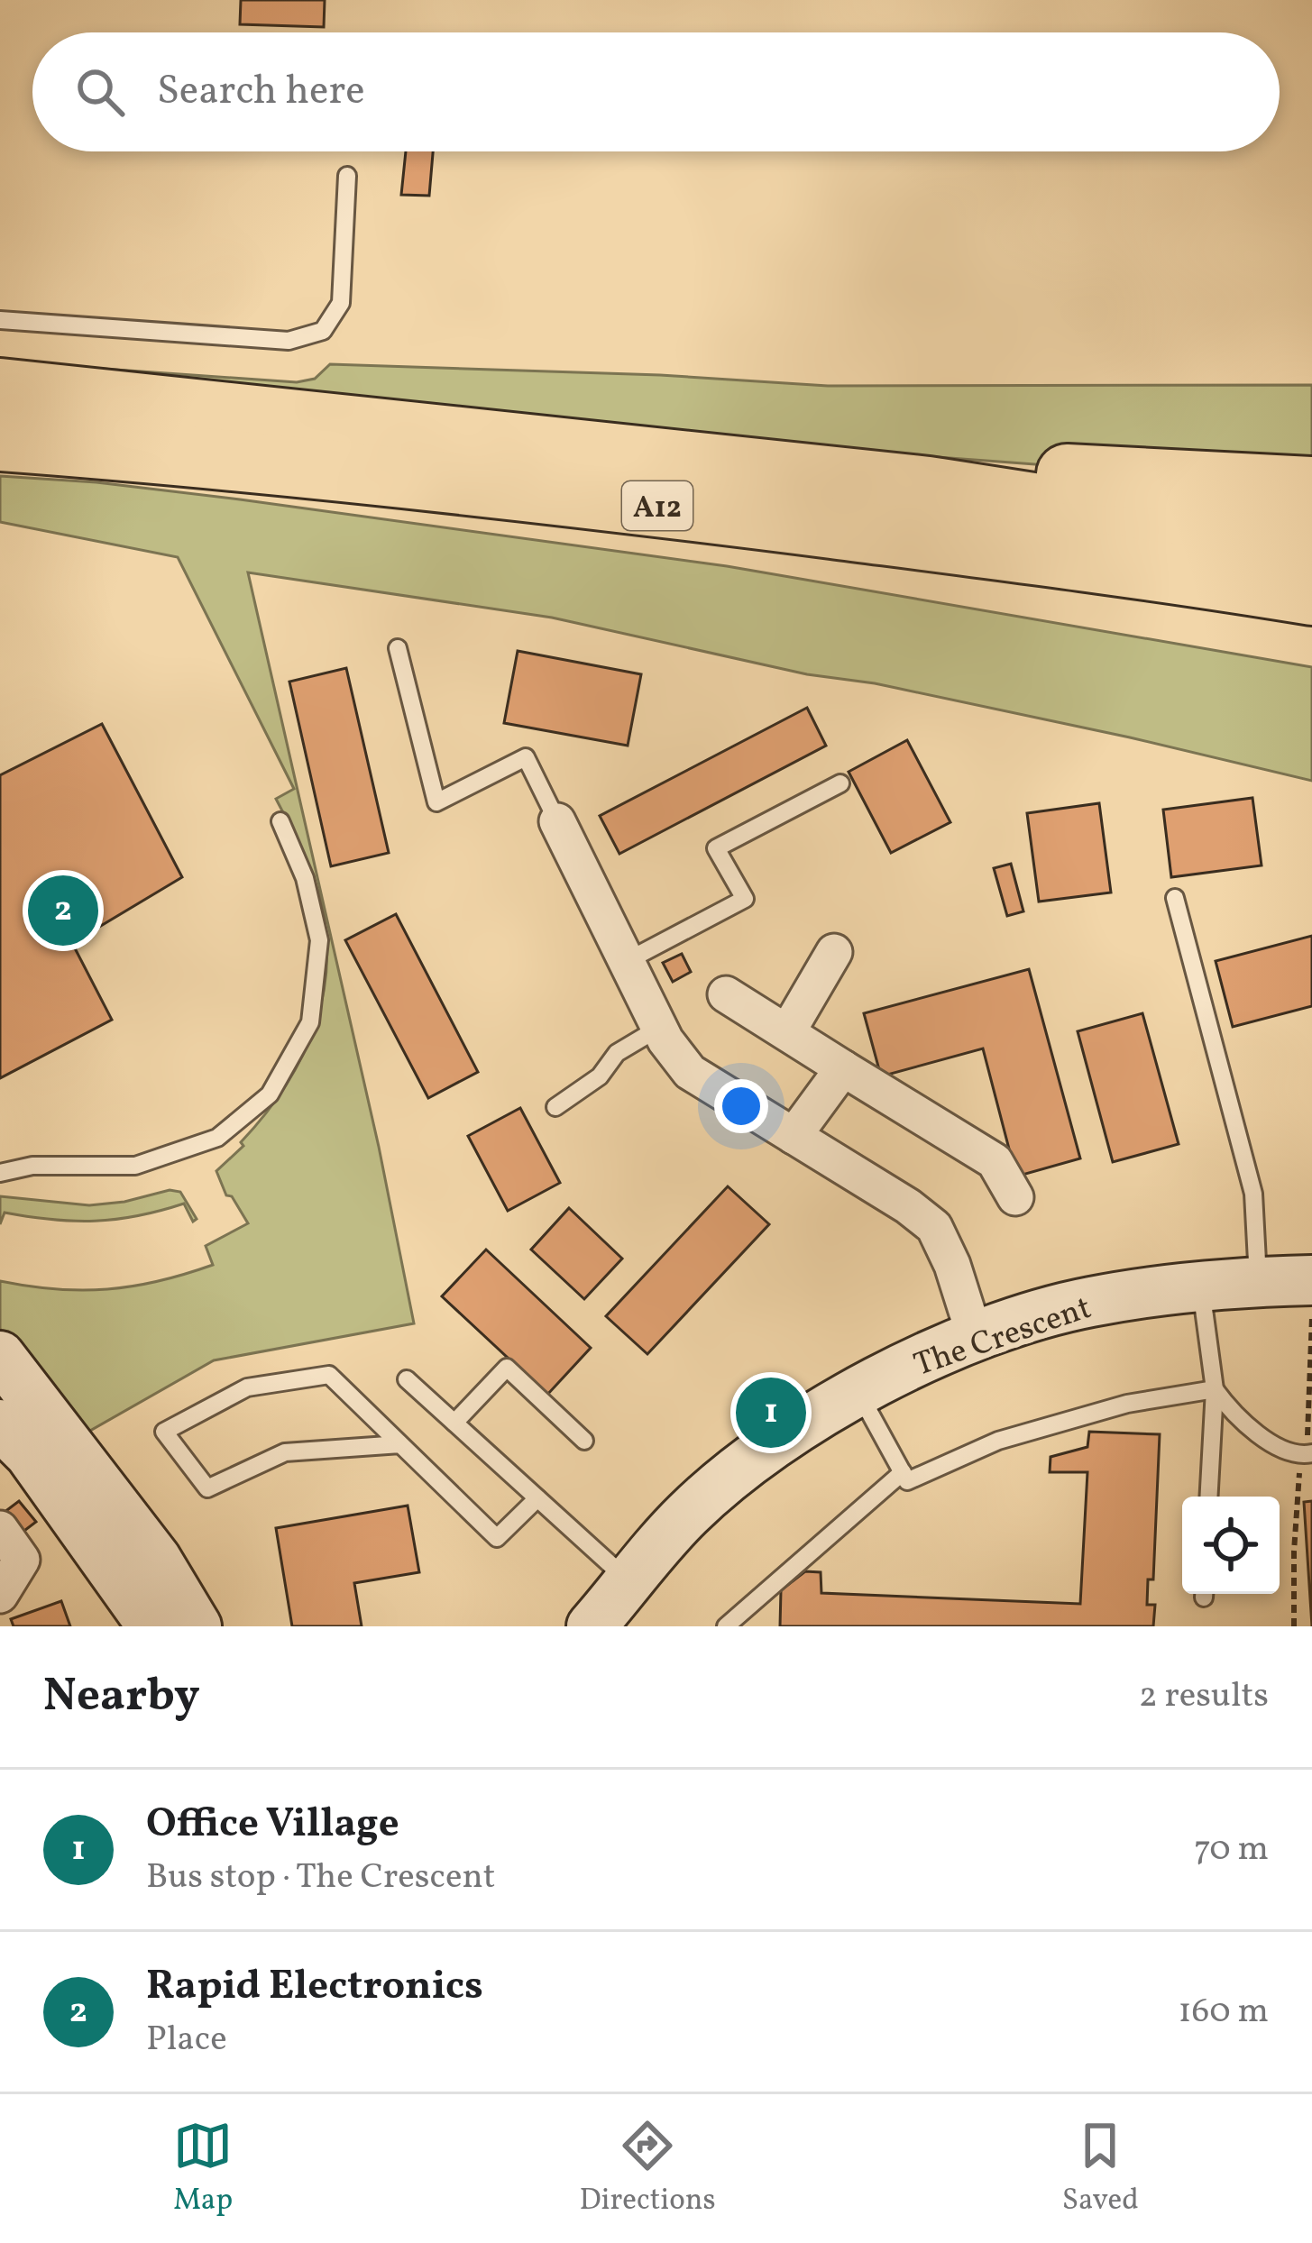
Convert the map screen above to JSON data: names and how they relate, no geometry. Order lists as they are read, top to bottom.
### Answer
{
  "streets": {
    "highway": ["A12"],
    "street": ["The Crescent"]
  },
  "page": {
    "search": "Search here",
    "pins": ["2", "1"],
    "heading": ["Nearby", "2 results"],
    "list": [
      {
        "mark": "1",
        "name": "Office Village",
        "note": "Bus stop · The Crescent",
        "value": "70 m"
      },
      {
        "mark": "2",
        "name": "Rapid Electronics",
        "note": "Place",
        "value": "160 m"
      }
    ],
    "nav": ["Map", "Directions", "Saved"]
  }
}
